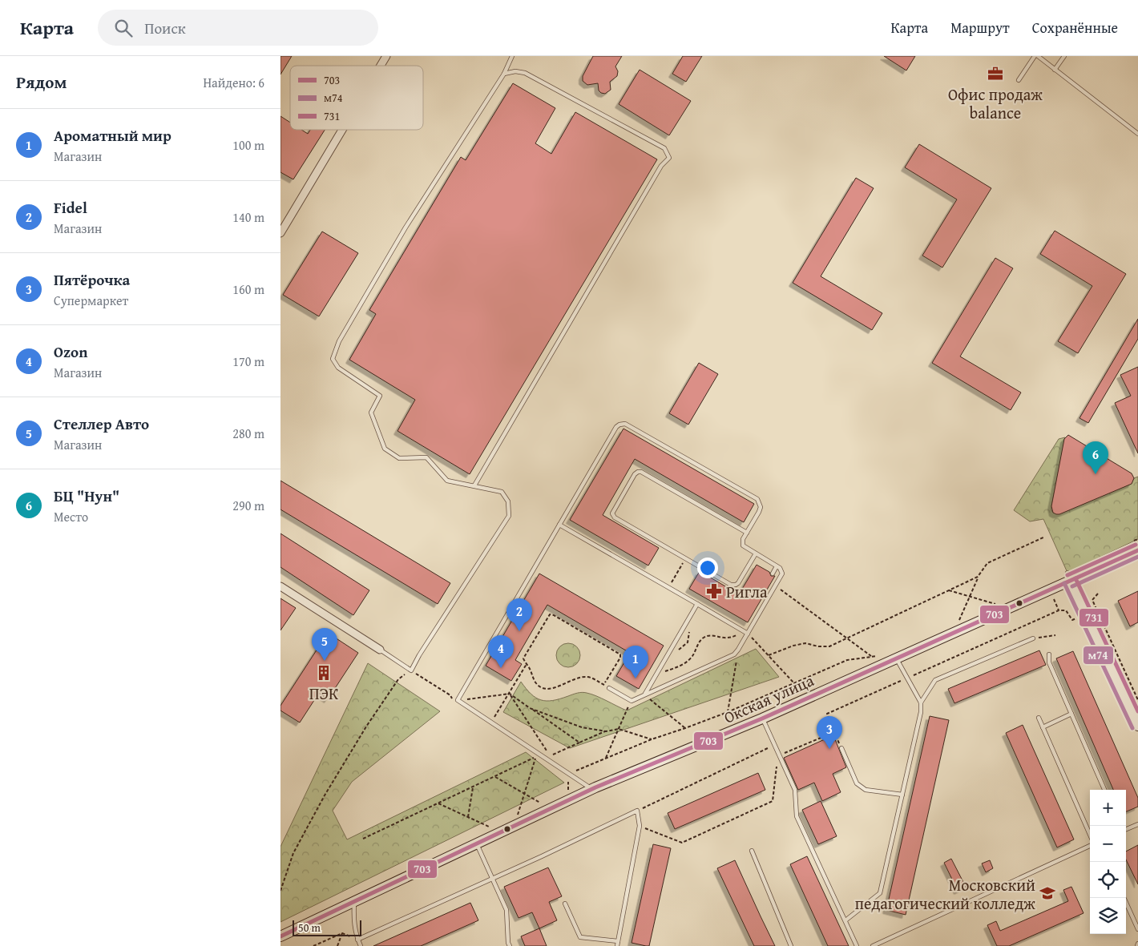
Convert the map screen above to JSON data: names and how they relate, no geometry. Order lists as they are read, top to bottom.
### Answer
{
  "streets": {
    "main road": ["Окская улица"]
  },
  "places": {
    "office": ["Офис продаж balance"],
    "pharmacy": ["Ригла"],
    "building": ["ПЭК"],
    "school or university": ["Московский педагогический колледж"]
  },
  "lines": ["transit line 731", "transit line 703", "transit line м74"],
  "legend": ["703", "м74", "731"],
  "scale_bar": "50 m",
  "page": {
    "header": "Карта",
    "search": "Поиск",
    "nav": ["Карта", "Маршрут", "Сохранённые"],
    "heading": ["Рядом", "Найдено: 6"],
    "list": [
      {
        "mark": "1",
        "name": "Ароматный мир",
        "note": "Магазин",
        "value": "100 m"
      },
      {
        "mark": "2",
        "name": "Fidel",
        "note": "Магазин",
        "value": "140 m"
      },
      {
        "mark": "3",
        "name": "Пятёрочка",
        "note": "Супермаркет",
        "value": "160 m"
      },
      {
        "mark": "4",
        "name": "Ozon",
        "note": "Магазин",
        "value": "170 m"
      },
      {
        "mark": "5",
        "name": "Стеллер Авто",
        "note": "Магазин",
        "value": "280 m"
      },
      {
        "mark": "6",
        "name": "БЦ \"Нун\"",
        "note": "Место",
        "value": "290 m"
      }
    ],
    "pins": [
      "6",
      "2",
      "5",
      "4",
      "1",
      "3"
    ],
    "map_buttons": ["+", "−"],
    "scale": "50 m"
  }
}
